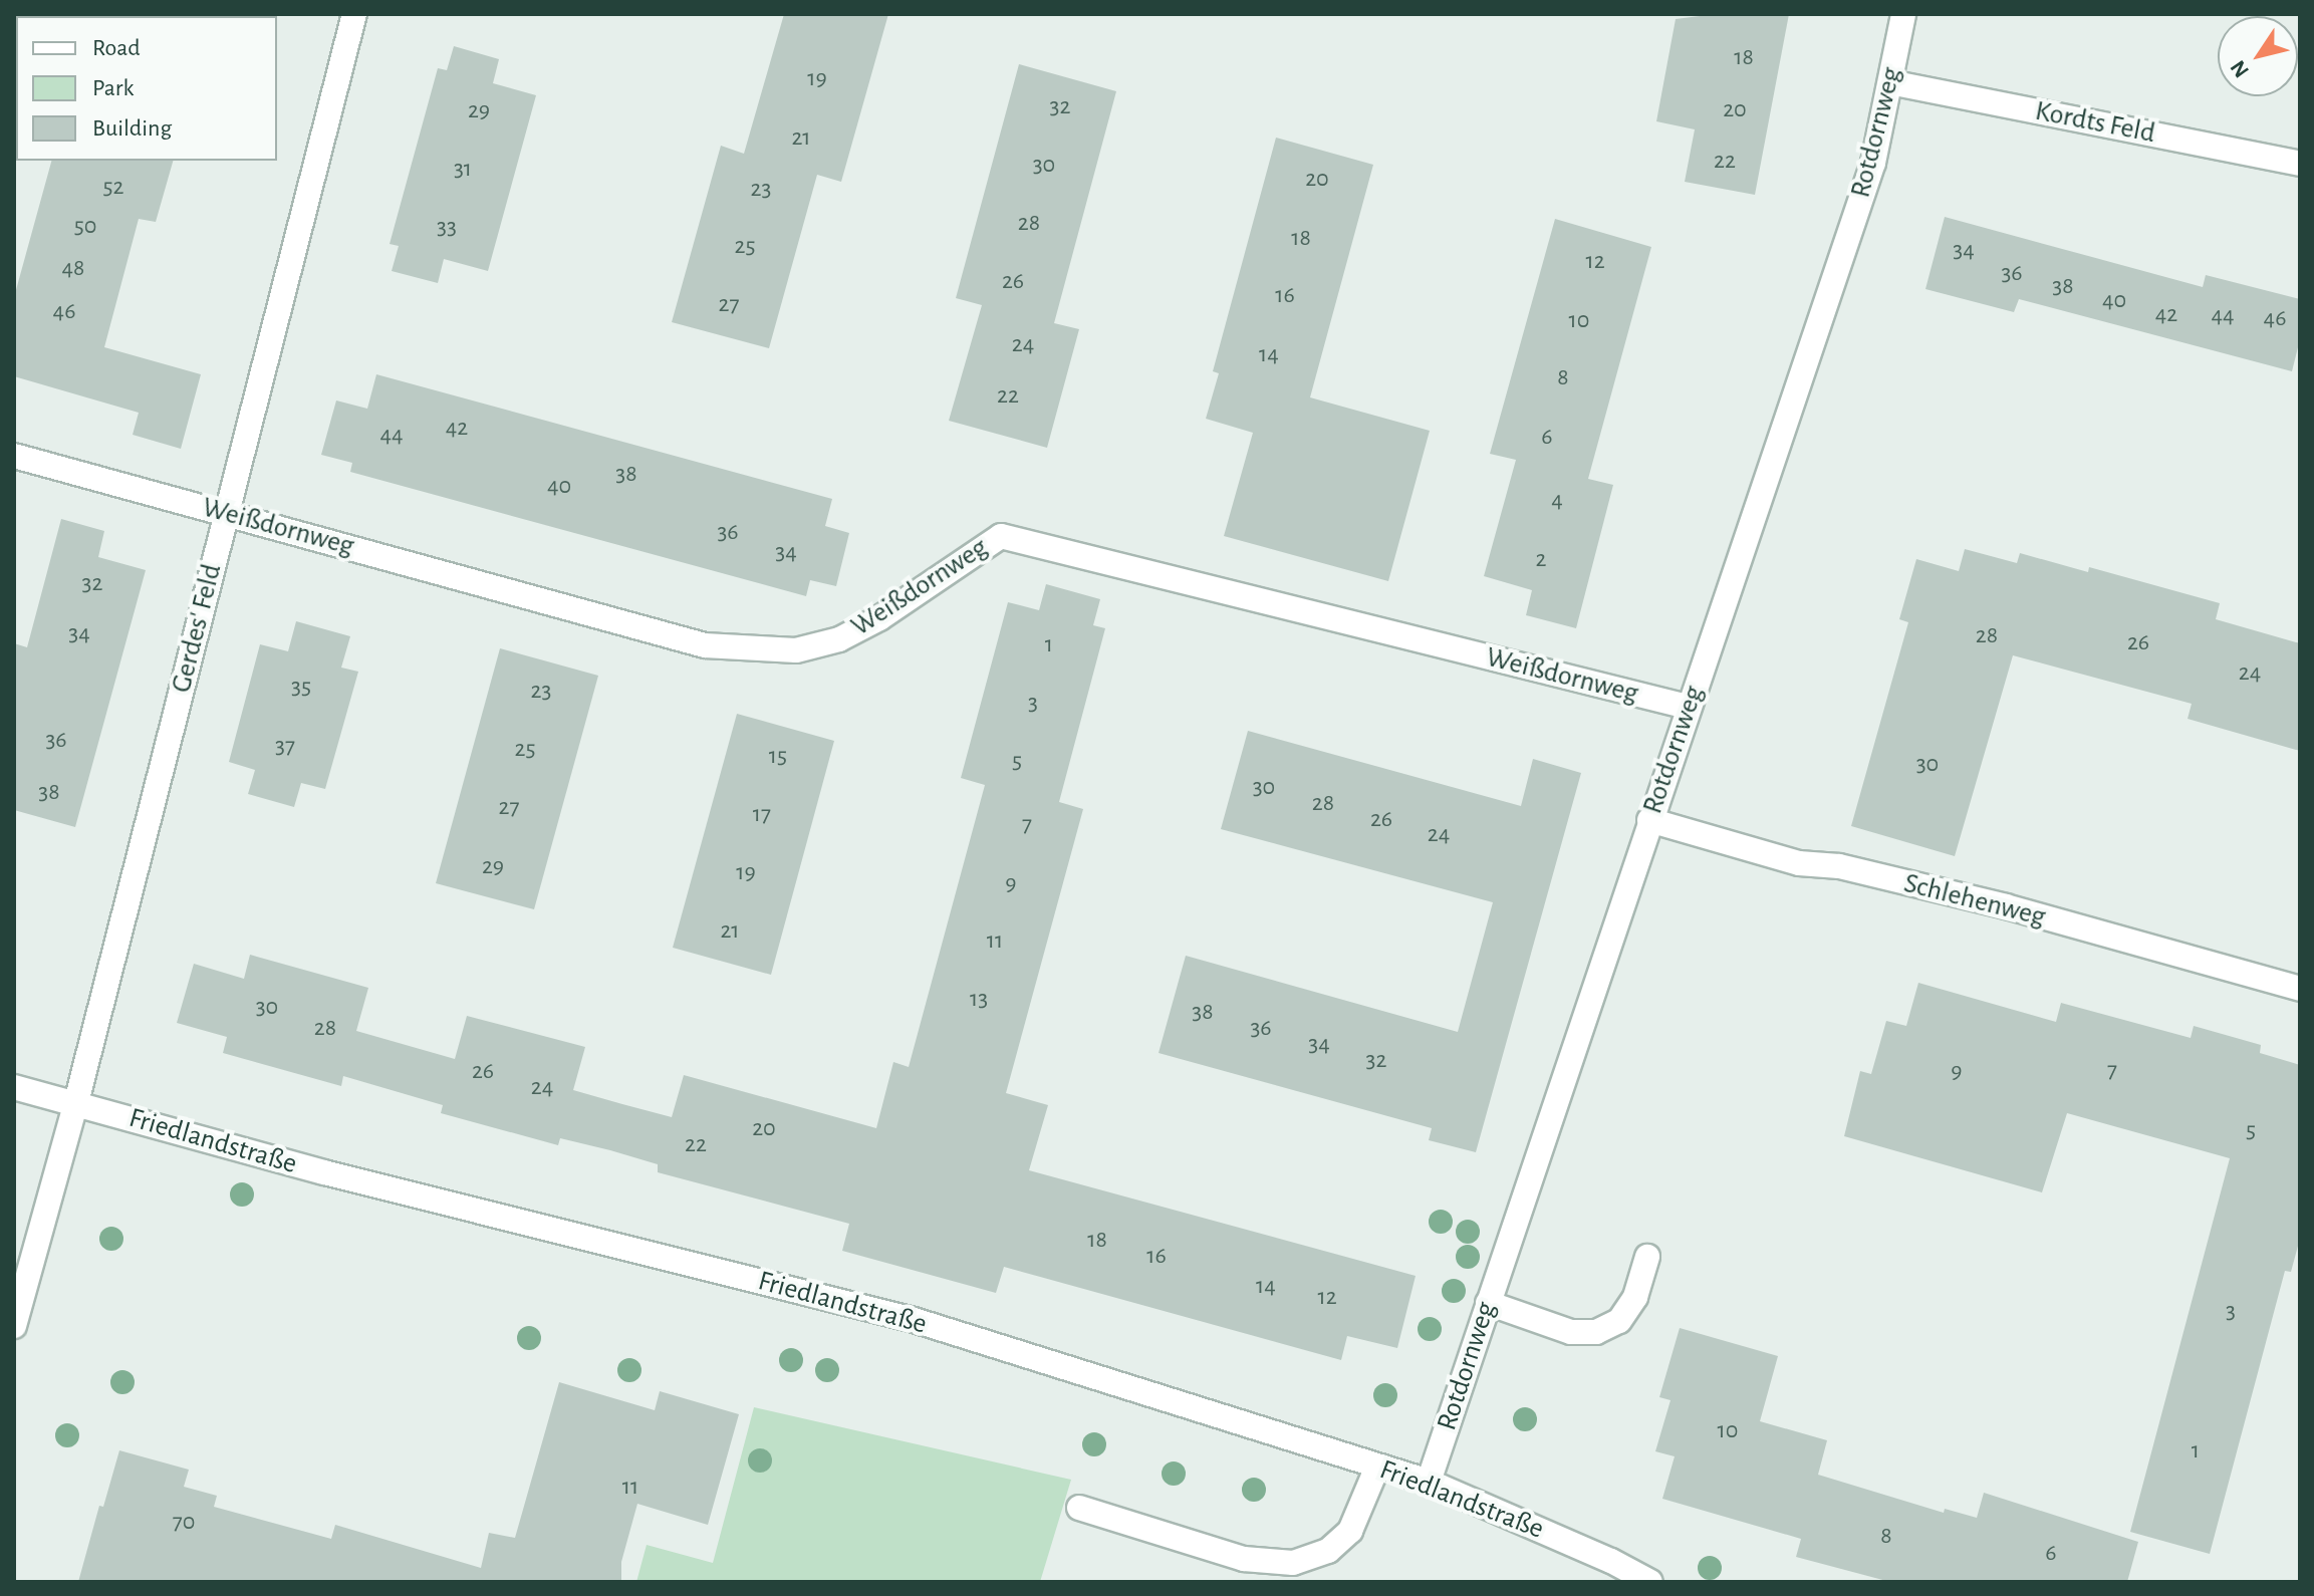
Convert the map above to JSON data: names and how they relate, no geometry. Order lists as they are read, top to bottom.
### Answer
{
  "streets": {
    "street": [
      "Kordts Feld",
      "Rotdornweg",
      "Weißdornweg",
      "Gerdes' Feld",
      "Schlehenweg",
      "Friedlandstraße"
    ]
  },
  "crossings": [
    ["Kordts Feld", "Rotdornweg"],
    ["Rotdornweg", "Weißdornweg"],
    ["Rotdornweg", "Schlehenweg"],
    ["Rotdornweg", "Friedlandstraße"],
    ["Weißdornweg", "Gerdes' Feld"],
    ["Gerdes' Feld", "Friedlandstraße"]
  ],
  "house_numbers": [
    "18",
    "19",
    "32",
    "20",
    "29",
    "21",
    "22",
    "30",
    "31",
    "20",
    "52",
    "23",
    "28",
    "50",
    "33",
    "18",
    "25",
    "34",
    "12",
    "48",
    "36",
    "26",
    "38",
    "16",
    "40",
    "27",
    "46",
    "42",
    "44",
    "46",
    "10",
    "24",
    "14",
    "8",
    "22",
    "42",
    "44",
    "6",
    "38",
    "40",
    "4",
    "36",
    "34",
    "2",
    "32",
    "34",
    "28",
    "26",
    "1",
    "24",
    "35",
    "23",
    "3",
    "36",
    "37",
    "25",
    "15",
    "5",
    "30",
    "30",
    "38",
    "28",
    "27",
    "17",
    "26",
    "7",
    "24",
    "29",
    "19",
    "9",
    "21",
    "11",
    "13",
    "30",
    "38",
    "28",
    "36",
    "34",
    "32",
    "7",
    "26",
    "9",
    "24",
    "20",
    "5",
    "22",
    "18",
    "16",
    "14",
    "12",
    "3",
    "10",
    "1",
    "11",
    "70",
    "8",
    "6"
  ],
  "legend": ["Road", "Park", "Building"],
  "north": "bottom left"
}
